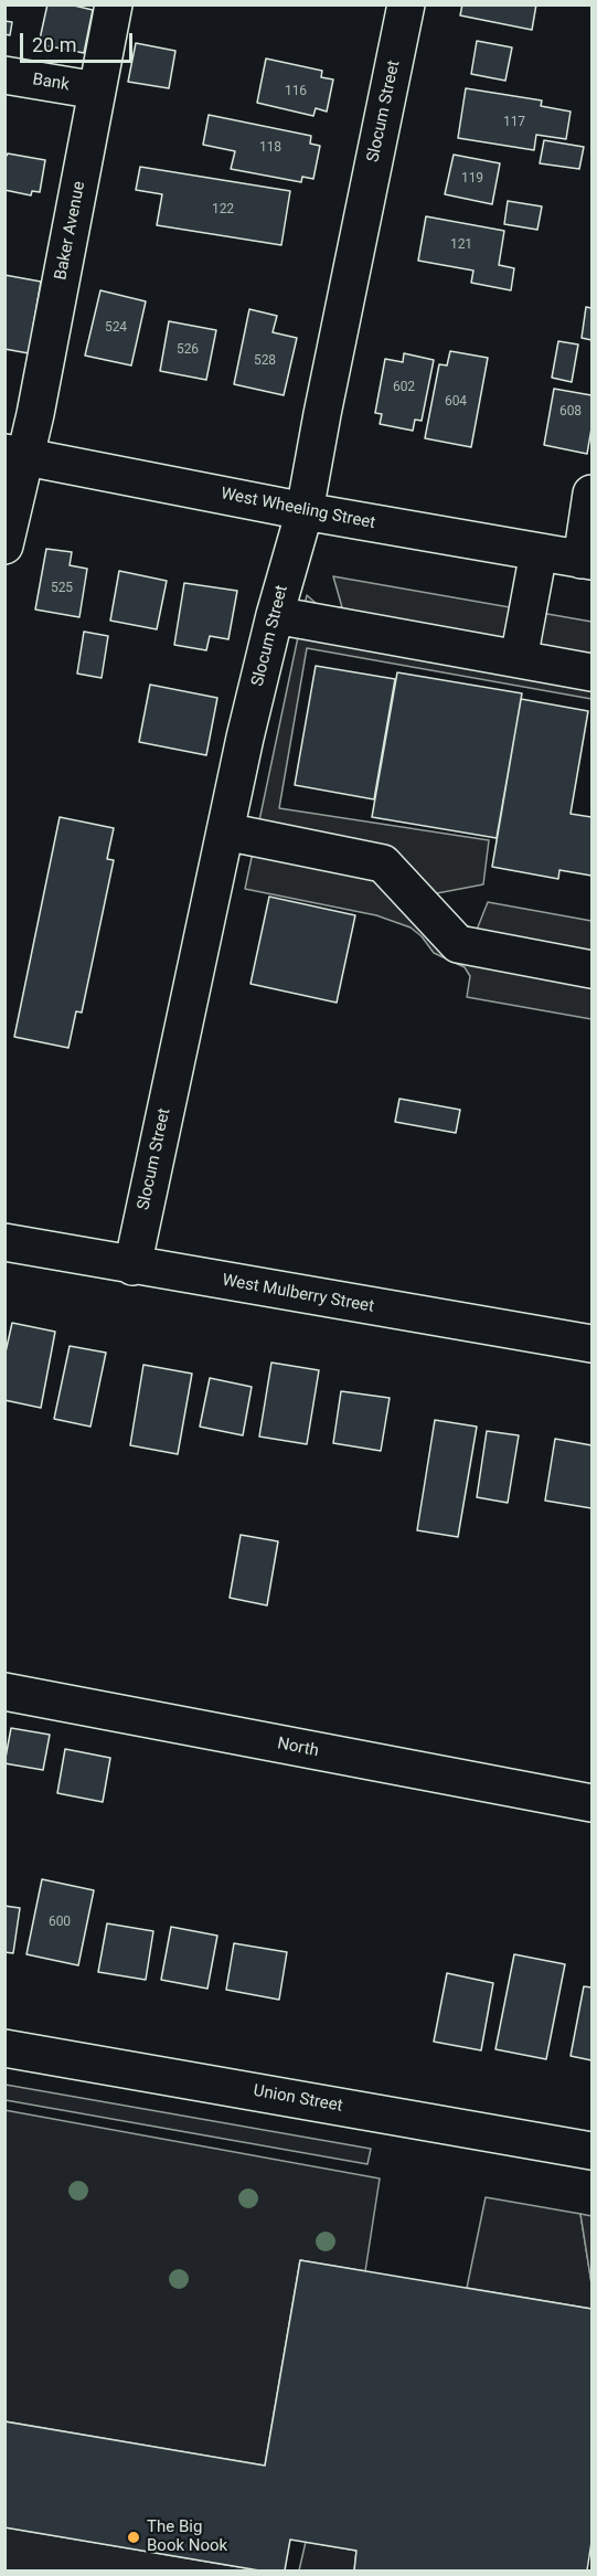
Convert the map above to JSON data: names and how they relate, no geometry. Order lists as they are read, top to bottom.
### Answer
{
  "streets": {
    "street": [
      "Bank",
      "Slocum Street",
      "Baker Avenue",
      "West Wheeling Street",
      "West Mulberry Street",
      "North",
      "Union Street"
    ]
  },
  "crossings": [
    ["Bank", "Baker Avenue"],
    ["Slocum Street", "West Wheeling Street"],
    ["Slocum Street", "West Mulberry Street"],
    ["Baker Avenue", "West Wheeling Street"]
  ],
  "places": ["The Big Book Nook"],
  "house_numbers": [
    "116",
    "117",
    "118",
    "119",
    "122",
    "121",
    "524",
    "526",
    "528",
    "602",
    "604",
    "608",
    "525",
    "600"
  ],
  "scale_bar": "20 m"
}
